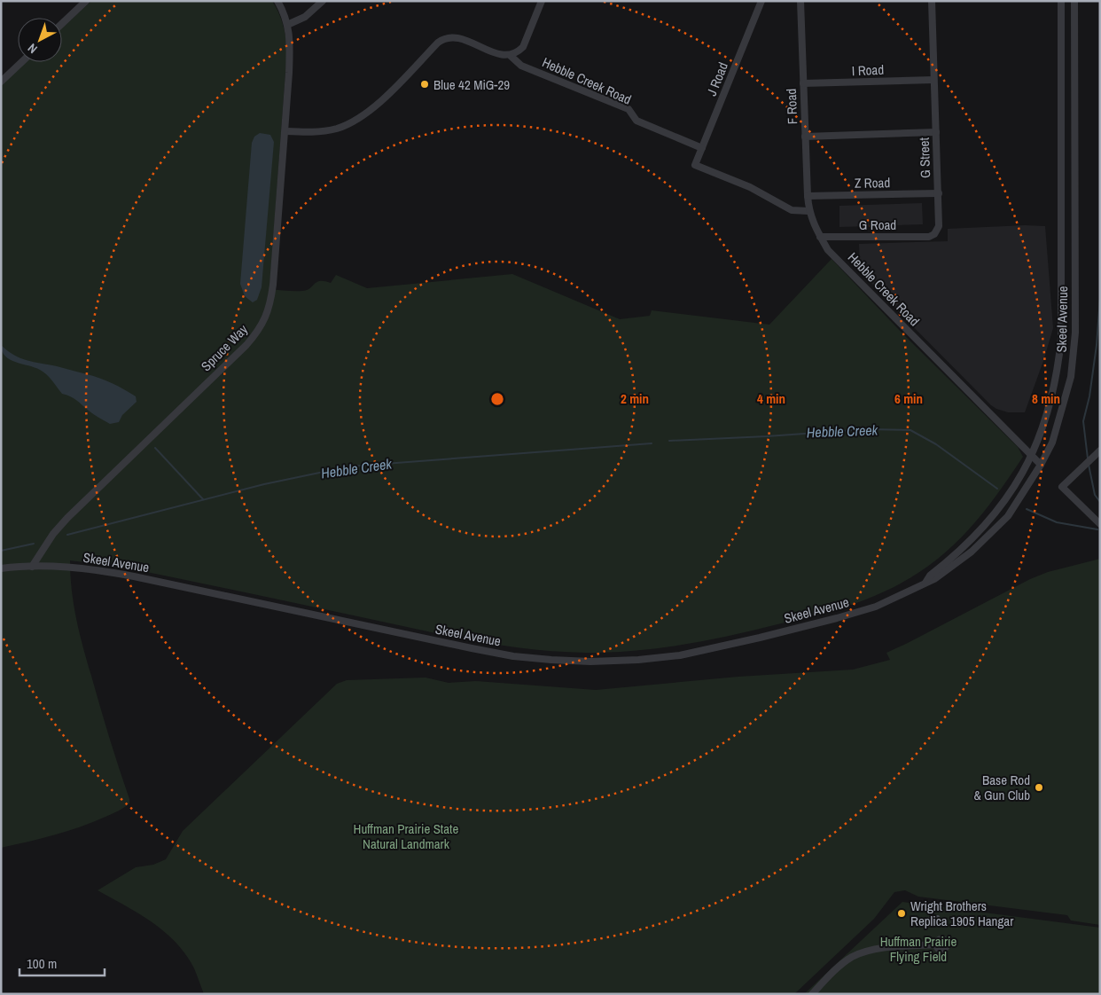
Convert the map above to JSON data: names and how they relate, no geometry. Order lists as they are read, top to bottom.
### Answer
{
  "streets": {
    "street": [
      "I Road",
      "J Road",
      "Hebble Creek Road",
      "F Road",
      "G Street",
      "Z Road",
      "G Road",
      "Skeel Avenue",
      "Spruce Way"
    ]
  },
  "crossings": [
    ["I Road", "F Road"],
    ["I Road", "G Street"],
    ["J Road", "Hebble Creek Road"],
    ["J Road", "F Road"],
    ["Hebble Creek Road", "F Road"],
    ["Hebble Creek Road", "G Road"],
    ["Hebble Creek Road", "Skeel Avenue"],
    ["F Road", "Z Road"],
    ["G Street", "Z Road"],
    ["G Street", "G Road"],
    ["Skeel Avenue", "Spruce Way"]
  ],
  "water": ["Hebble Creek"],
  "parks": ["Huffman Prairie State Natural Landmark", "Huffman Prairie Flying Field"],
  "places": ["Blue 42 MiG-29", "Base Rod & Gun Club", "Wright Brothers Replica 1905 Hangar"],
  "scale_bar": "100 m",
  "north": "bottom left",
  "rings": [
    "2 min",
    "4 min",
    "6 min",
    "8 min"
  ]
}
